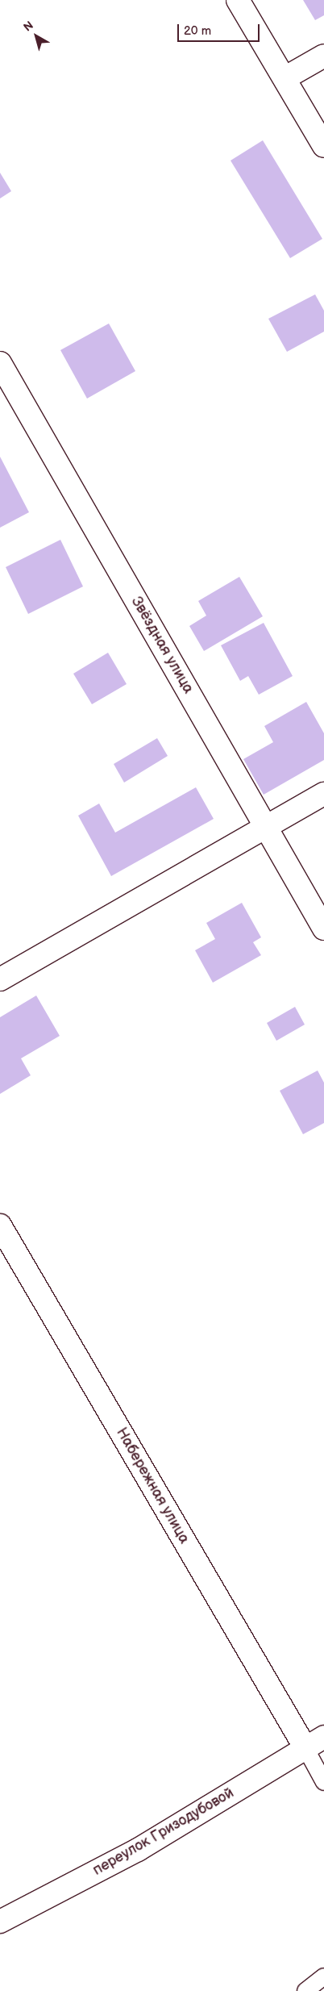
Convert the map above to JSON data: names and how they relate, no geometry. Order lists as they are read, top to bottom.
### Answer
{
  "streets": {
    "street": ["Звёздная улица", "Набережная улица", "переулок Гризодубовой"]
  },
  "crossings": [
    ["Набережная улица", "переулок Гризодубовой"]
  ],
  "scale_bar": "20 m",
  "north": "top left"
}
